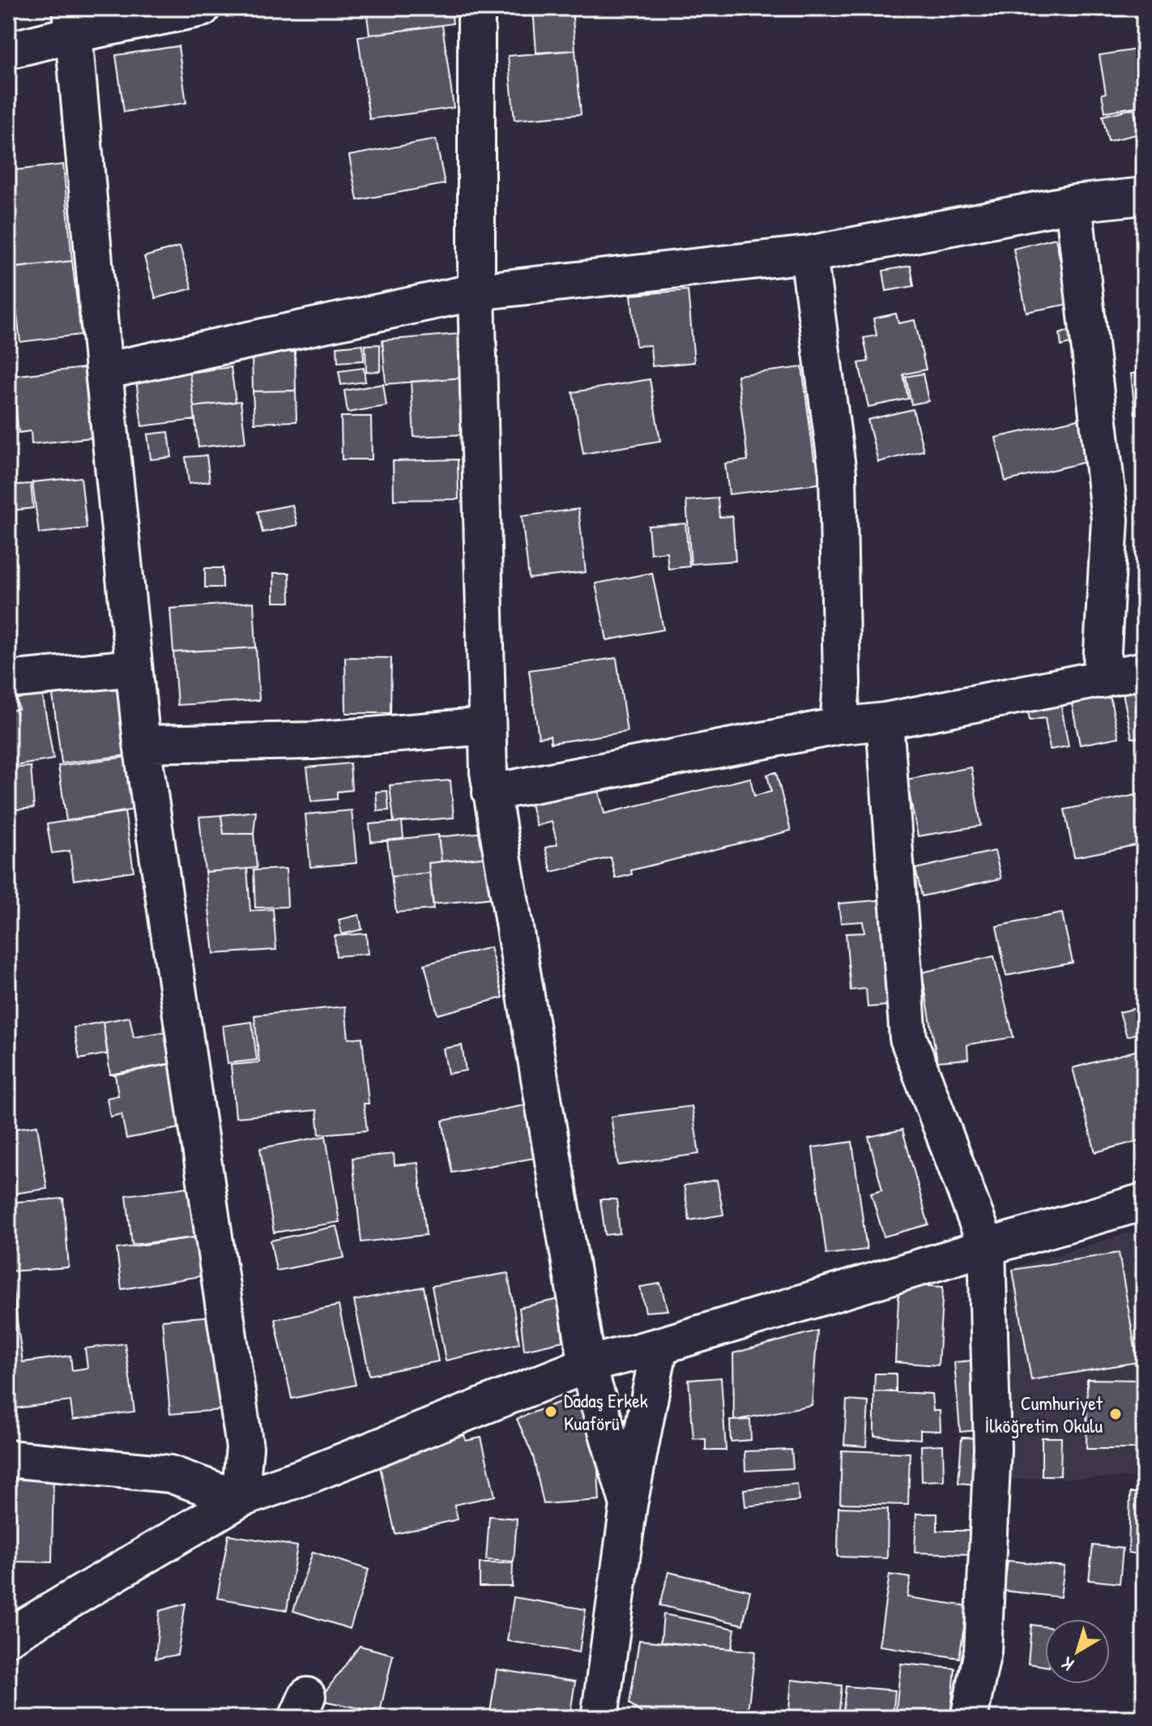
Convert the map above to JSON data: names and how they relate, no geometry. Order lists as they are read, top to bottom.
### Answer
{
  "places": ["Dadaş Erkek Kuaförü", "Cumhuriyet İlköğretim Okulu"],
  "north": "bottom left"
}
